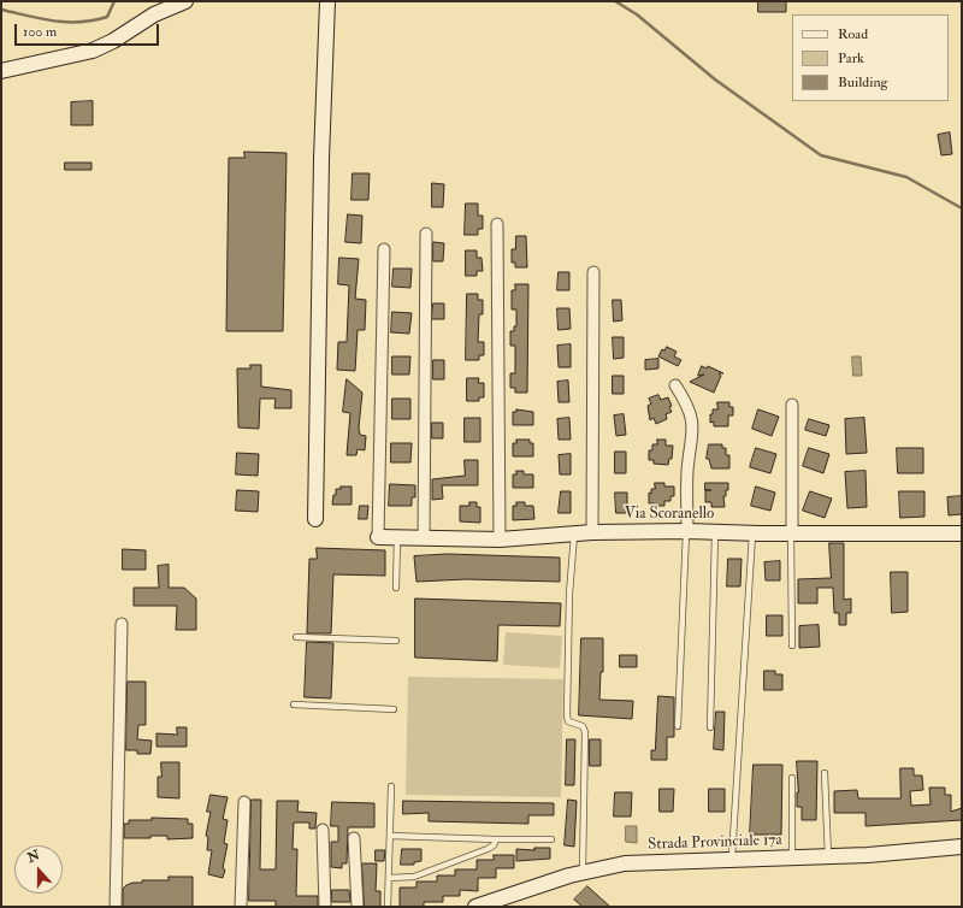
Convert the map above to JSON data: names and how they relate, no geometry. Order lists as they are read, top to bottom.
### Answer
{
  "streets": {
    "street": ["Via Scoranello", "Strada Provinciale 17a"]
  },
  "legend": ["Road", "Park", "Building"],
  "scale_bar": "100 m",
  "north": "top"
}
